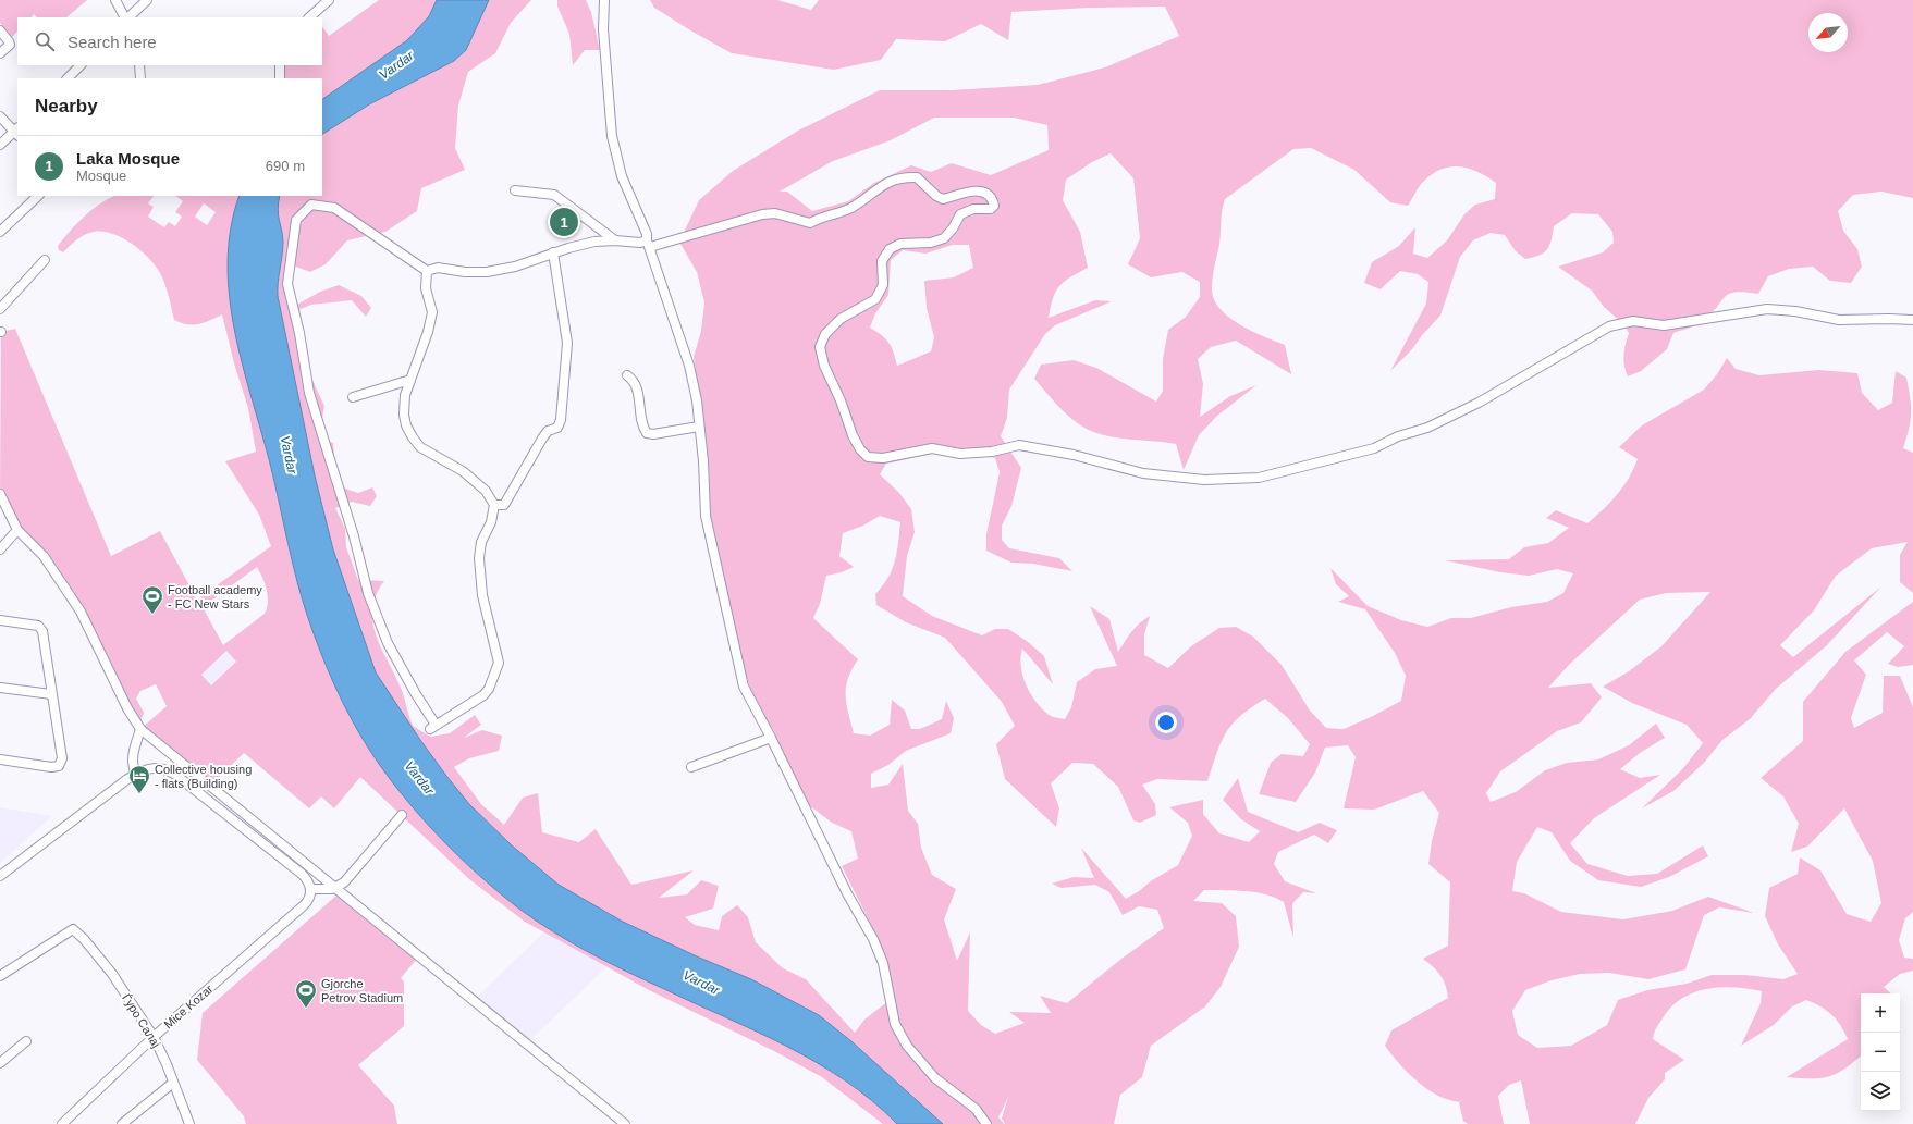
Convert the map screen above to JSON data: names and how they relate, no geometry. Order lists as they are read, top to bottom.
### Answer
{
  "streets": {
    "street": ["Mice Kozar", "Ѓуро Салај"]
  },
  "crossings": [
    ["Mice Kozar", "Ѓуро Салај"]
  ],
  "water": ["Vardar"],
  "places": {
    "sports": ["Football academy - FC New Stars", "Gjorche Petrov Stadium"],
    "hotel": ["Collective housing - flats (Building)"]
  },
  "north": "bottom left",
  "page": {
    "search": "Search here",
    "heading": "Nearby",
    "list": [
      {
        "mark": "1",
        "name": "Laka Mosque",
        "note": "Mosque",
        "value": "690 m"
      }
    ],
    "pins": "1",
    "map_buttons": ["+", "−"]
  }
}
